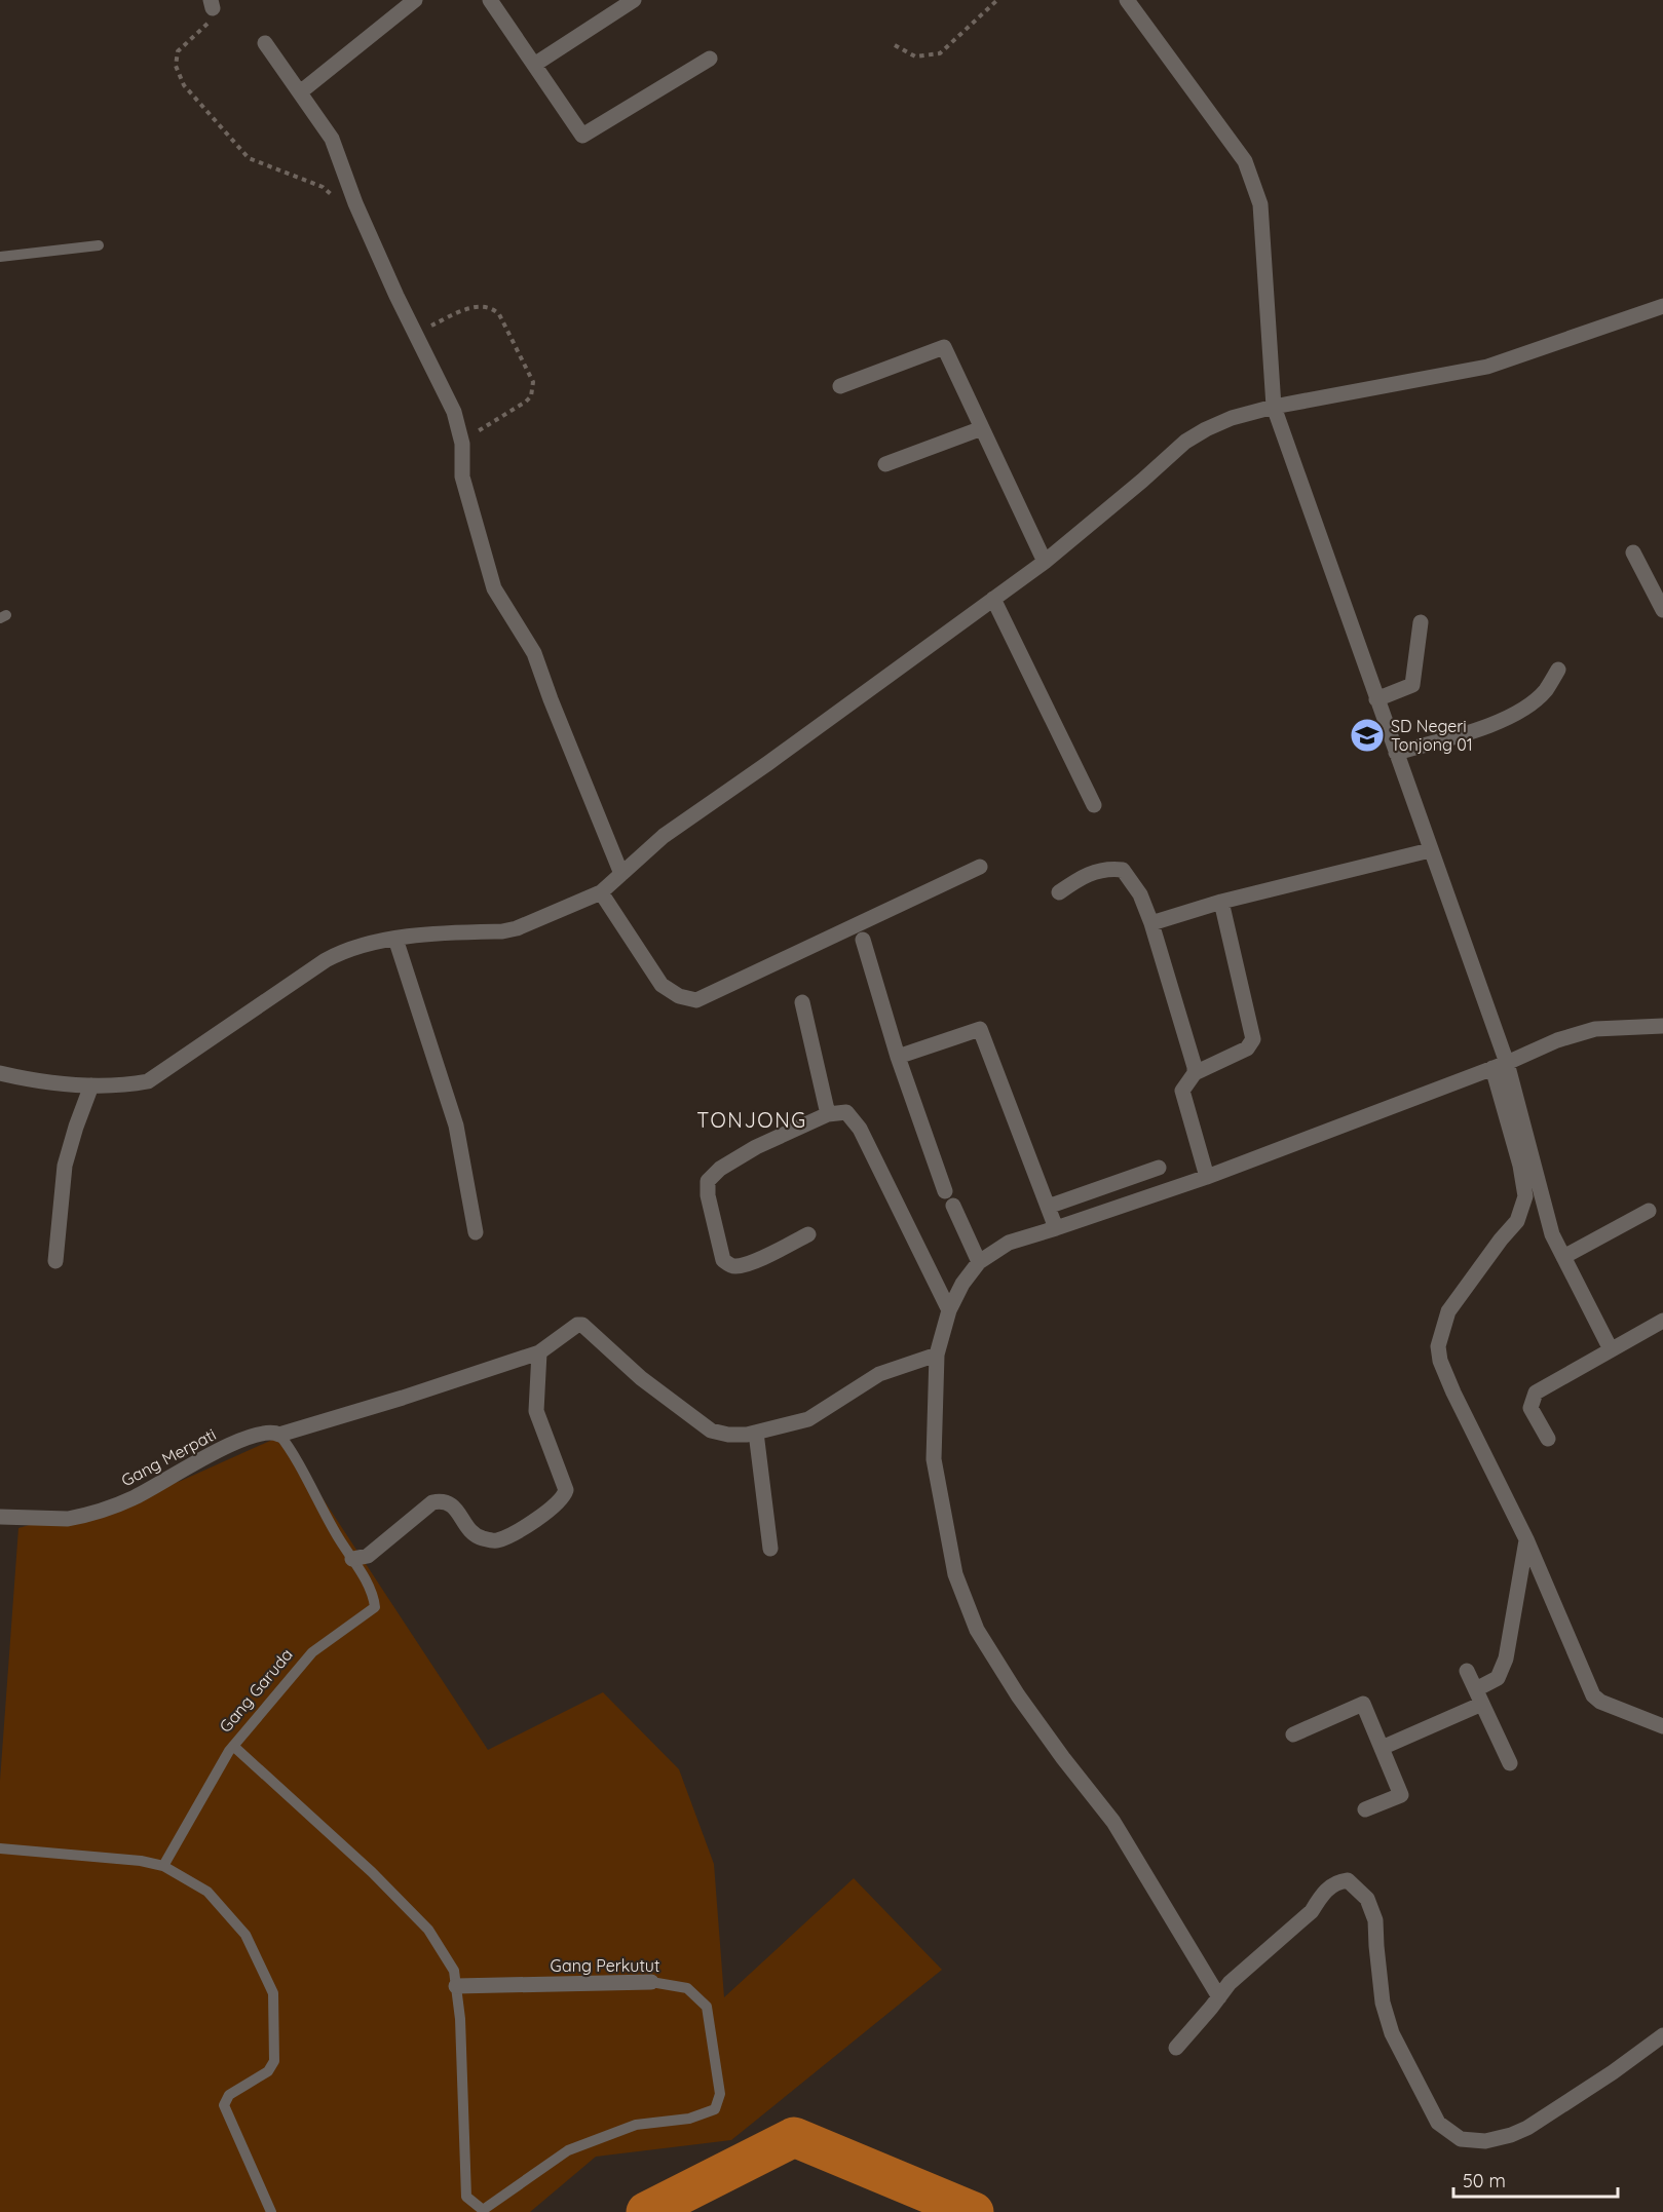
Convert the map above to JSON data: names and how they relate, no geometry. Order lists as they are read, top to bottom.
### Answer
{
  "streets": {
    "street": ["Gang Merpati", "Gang Perkutut"],
    "lane": ["Gang Garuda"]
  },
  "crossings": [
    ["Gang Merpati", "Gang Garuda"],
    ["Gang Garuda", "Gang Perkutut"]
  ],
  "districts": ["TONJONG"],
  "places": {
    "school or university": ["SD Negeri Tonjong 01"]
  },
  "scale_bar": "50 m"
}
